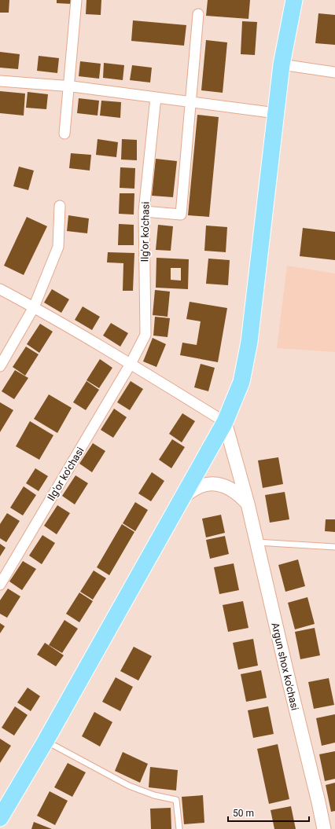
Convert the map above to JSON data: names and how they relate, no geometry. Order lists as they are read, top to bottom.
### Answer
{
  "streets": {
    "street": ["Ilg'or ko'chasi", "Argun shox ko'chasi"]
  },
  "scale_bar": "50 m"
}
